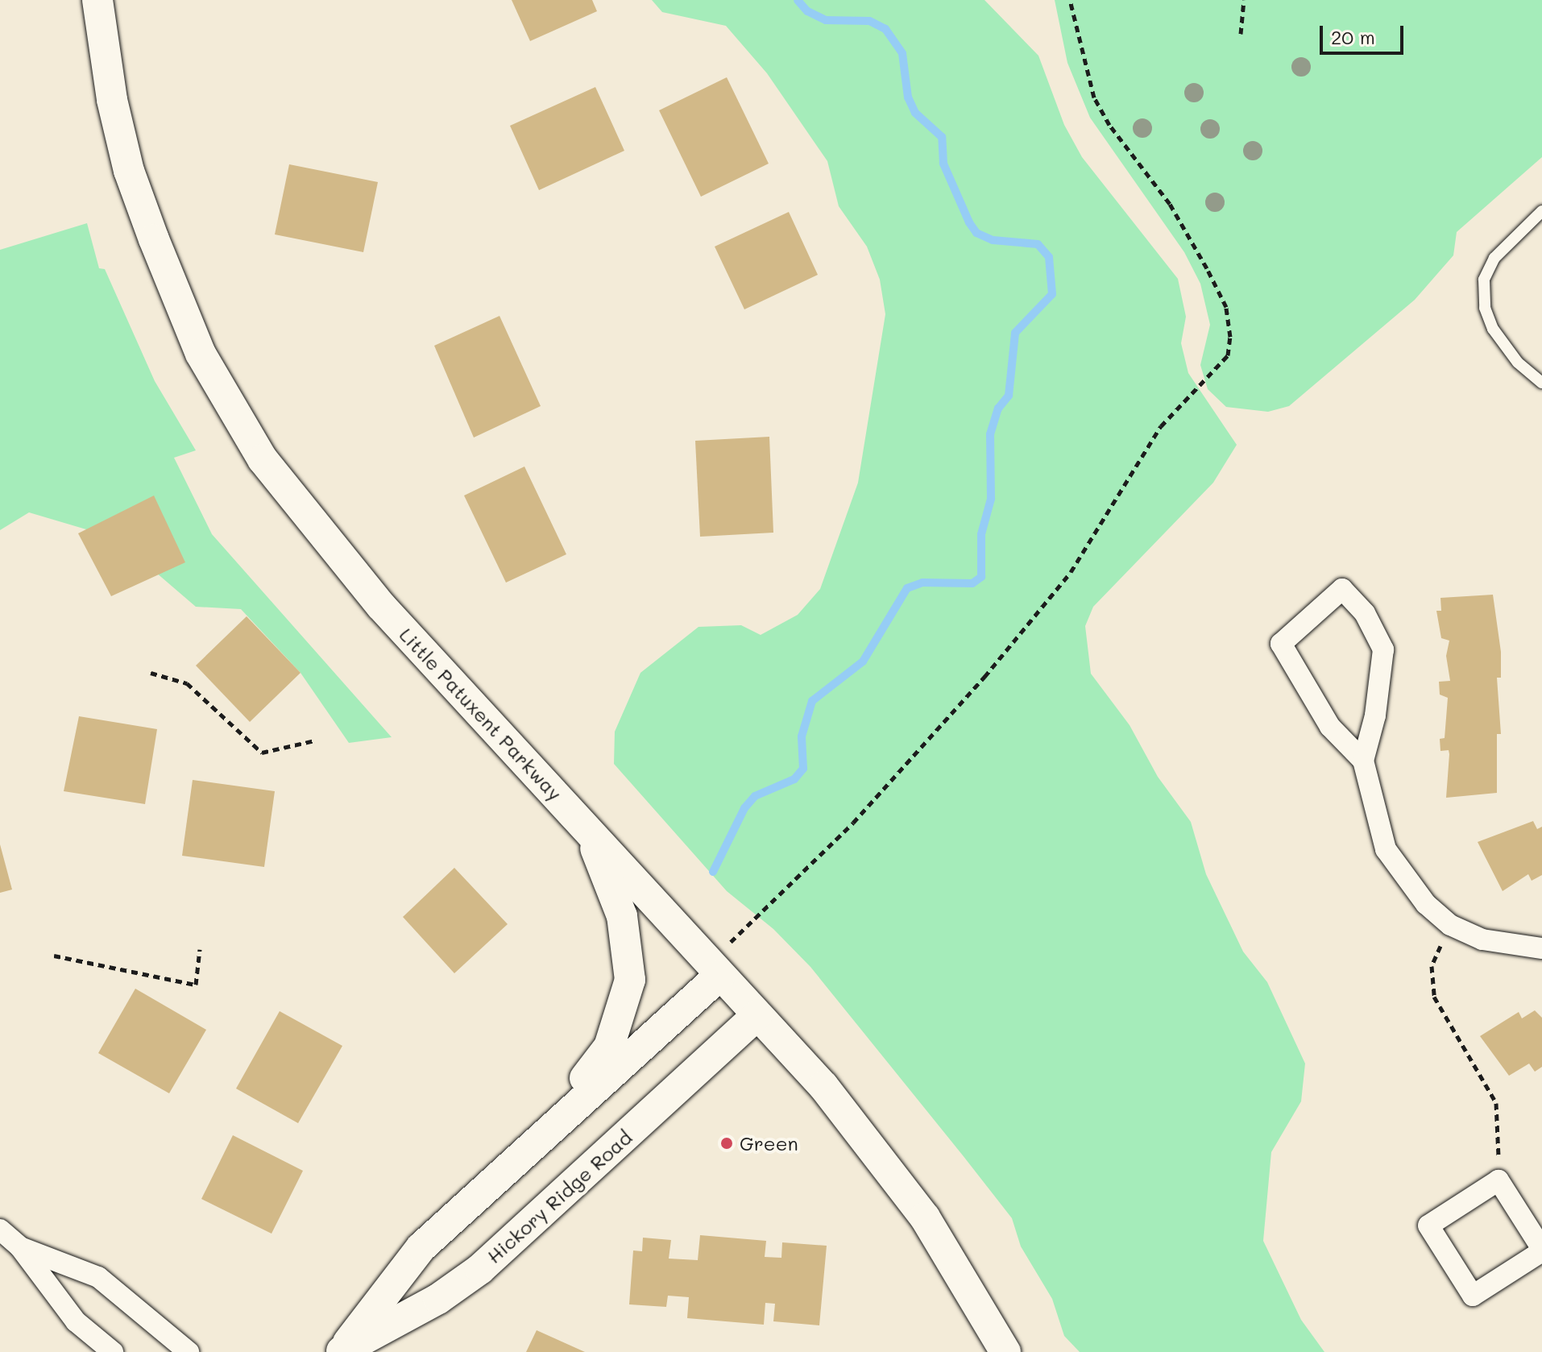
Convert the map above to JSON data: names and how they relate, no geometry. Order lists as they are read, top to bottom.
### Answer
{
  "streets": {
    "street": ["Little Patuxent Parkway", "Hickory Ridge Road"]
  },
  "crossings": [
    ["Little Patuxent Parkway", "Hickory Ridge Road"]
  ],
  "places": ["Green"],
  "scale_bar": "20 m"
}
